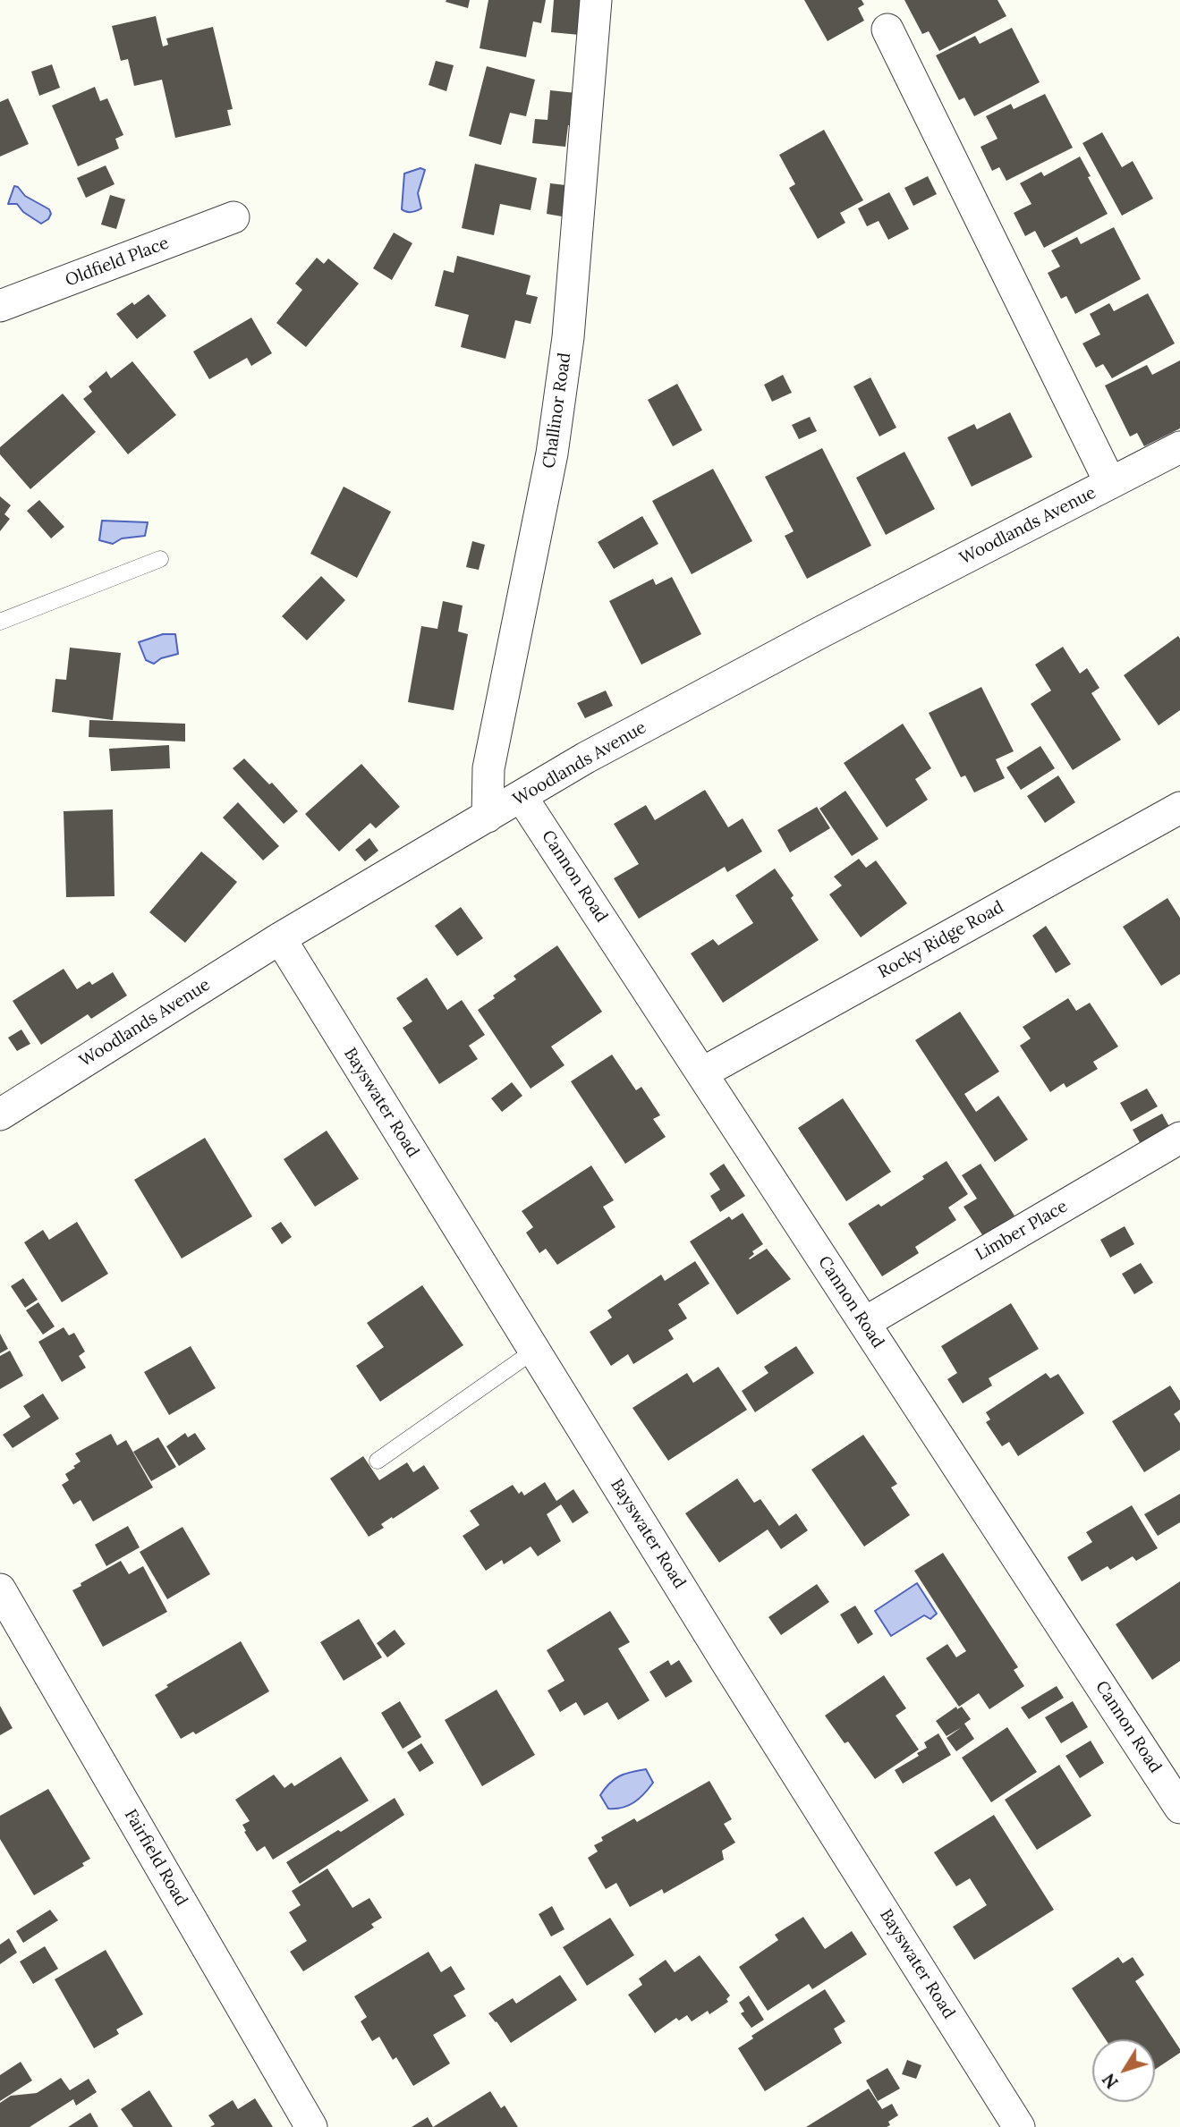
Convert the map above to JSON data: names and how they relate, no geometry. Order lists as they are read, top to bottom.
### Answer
{
  "streets": {
    "street": [
      "Oldfield Place",
      "Challinor Road",
      "Woodlands Avenue",
      "Cannon Road",
      "Rocky Ridge Road",
      "Bayswater Road",
      "Limber Place",
      "Fairfield Road"
    ]
  },
  "crossings": [
    ["Challinor Road", "Woodlands Avenue"],
    ["Woodlands Avenue", "Cannon Road"],
    ["Woodlands Avenue", "Bayswater Road"],
    ["Cannon Road", "Rocky Ridge Road"],
    ["Cannon Road", "Limber Place"]
  ],
  "north": "bottom left"
}
